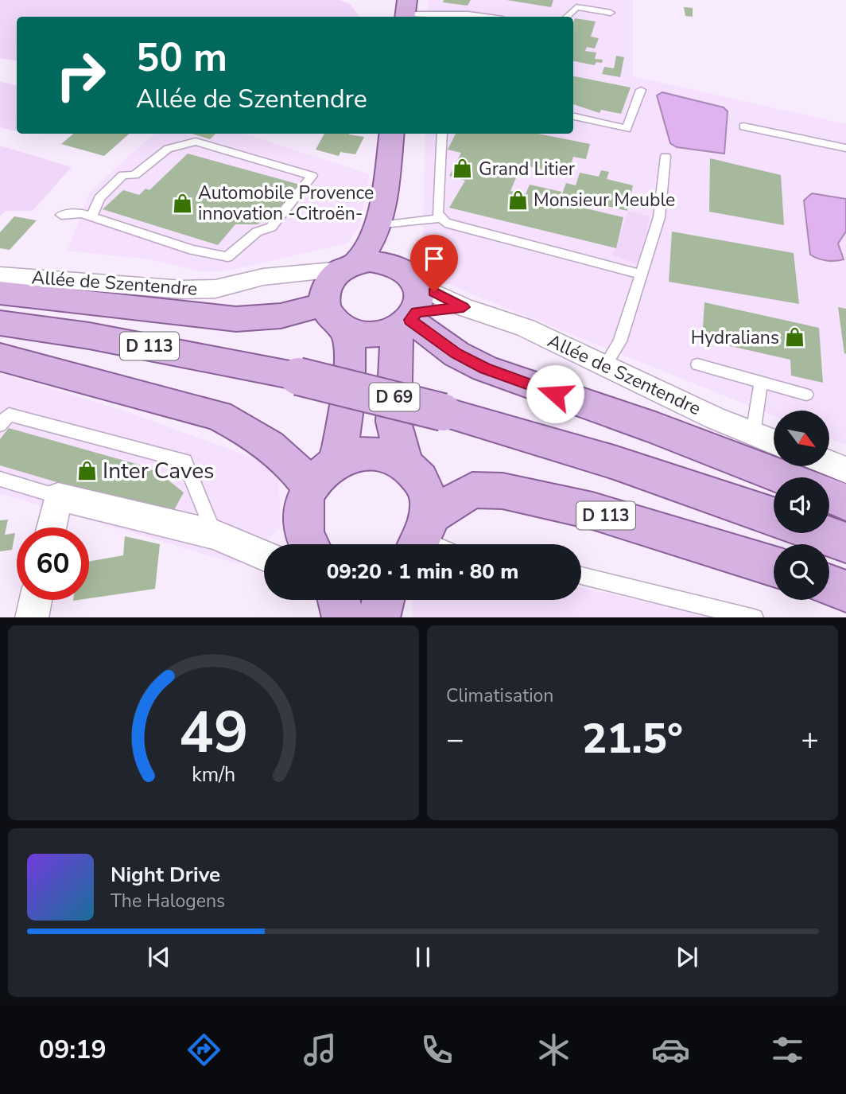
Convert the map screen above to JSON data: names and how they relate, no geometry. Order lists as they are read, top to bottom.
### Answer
{
  "streets": {
    "main road": ["D 113", "D 69"],
    "street": ["Allée de Szentendre"]
  },
  "crossings": [
    ["Allée de Szentendre", "D 69"]
  ],
  "places": {
    "shop": [
      "Grand Litier",
      "Monsieur Meuble",
      "Automobile Provence innovation -Citroën-",
      "Hydralians",
      "Inter Caves"
    ]
  },
  "north": "bottom right",
  "page": {
    "turn": ["50 m", "Allée de Szentendre"],
    "limit": "60",
    "trip": "09:20 · 1 min · 80 m",
    "tile": "Climatisation",
    "heat": ["−", "21.5°", "+"],
    "song": ["Night Drive", "The Halogens"],
    "tabs": "09:19",
    "gauge": ["49", "km/h"]
  }
}
